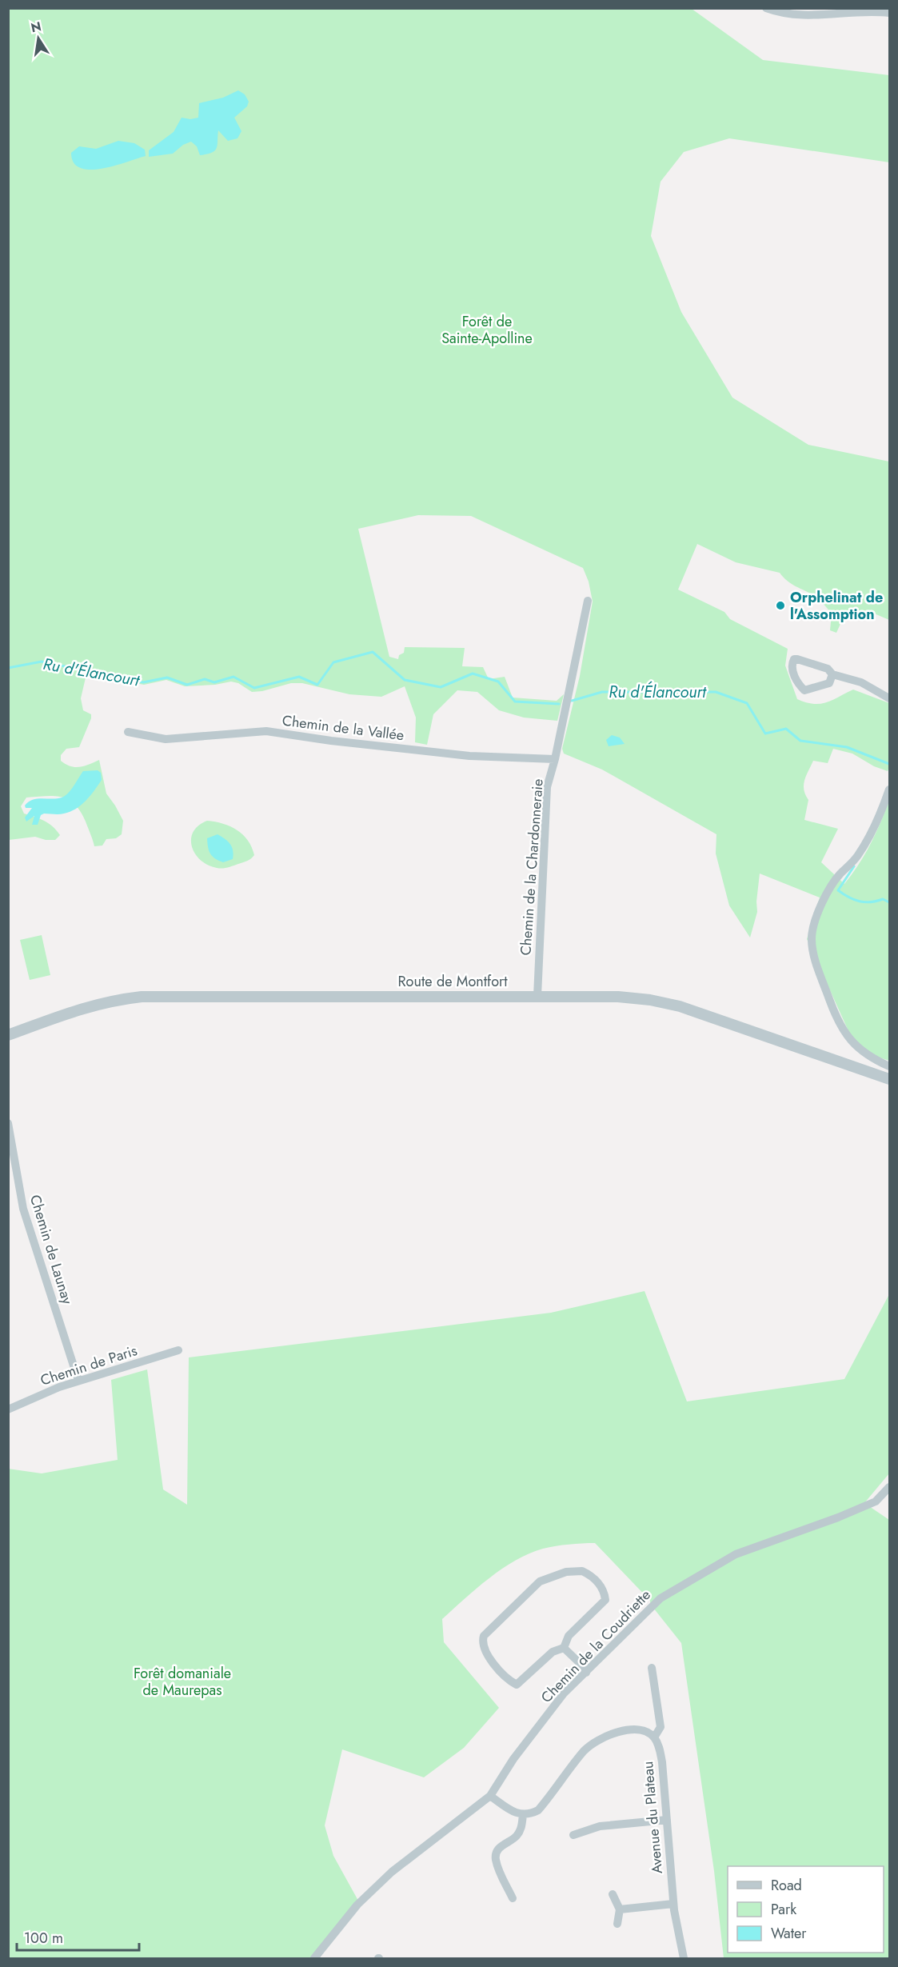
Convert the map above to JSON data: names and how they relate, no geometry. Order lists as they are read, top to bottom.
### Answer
{
  "streets": {
    "street": [
      "Chemin de la Vallée",
      "Chemin de la Chardonneraie",
      "Route de Montfort",
      "Chemin de Launay",
      "Chemin de Paris",
      "Chemin de la Coudriette",
      "Avenue du Plateau"
    ]
  },
  "crossings": [
    ["Chemin de la Vallée", "Chemin de la Chardonneraie"],
    ["Chemin de la Chardonneraie", "Route de Montfort"],
    ["Chemin de Launay", "Chemin de Paris"]
  ],
  "water": ["Ru d'Élancourt"],
  "parks": ["Forêt de Sainte-Apolline", "Forêt domaniale de Maurepas"],
  "places": ["Orphelinat de l'Assomption"],
  "legend": ["Road", "Park", "Water"],
  "scale_bar": "100 m",
  "north": "top"
}
